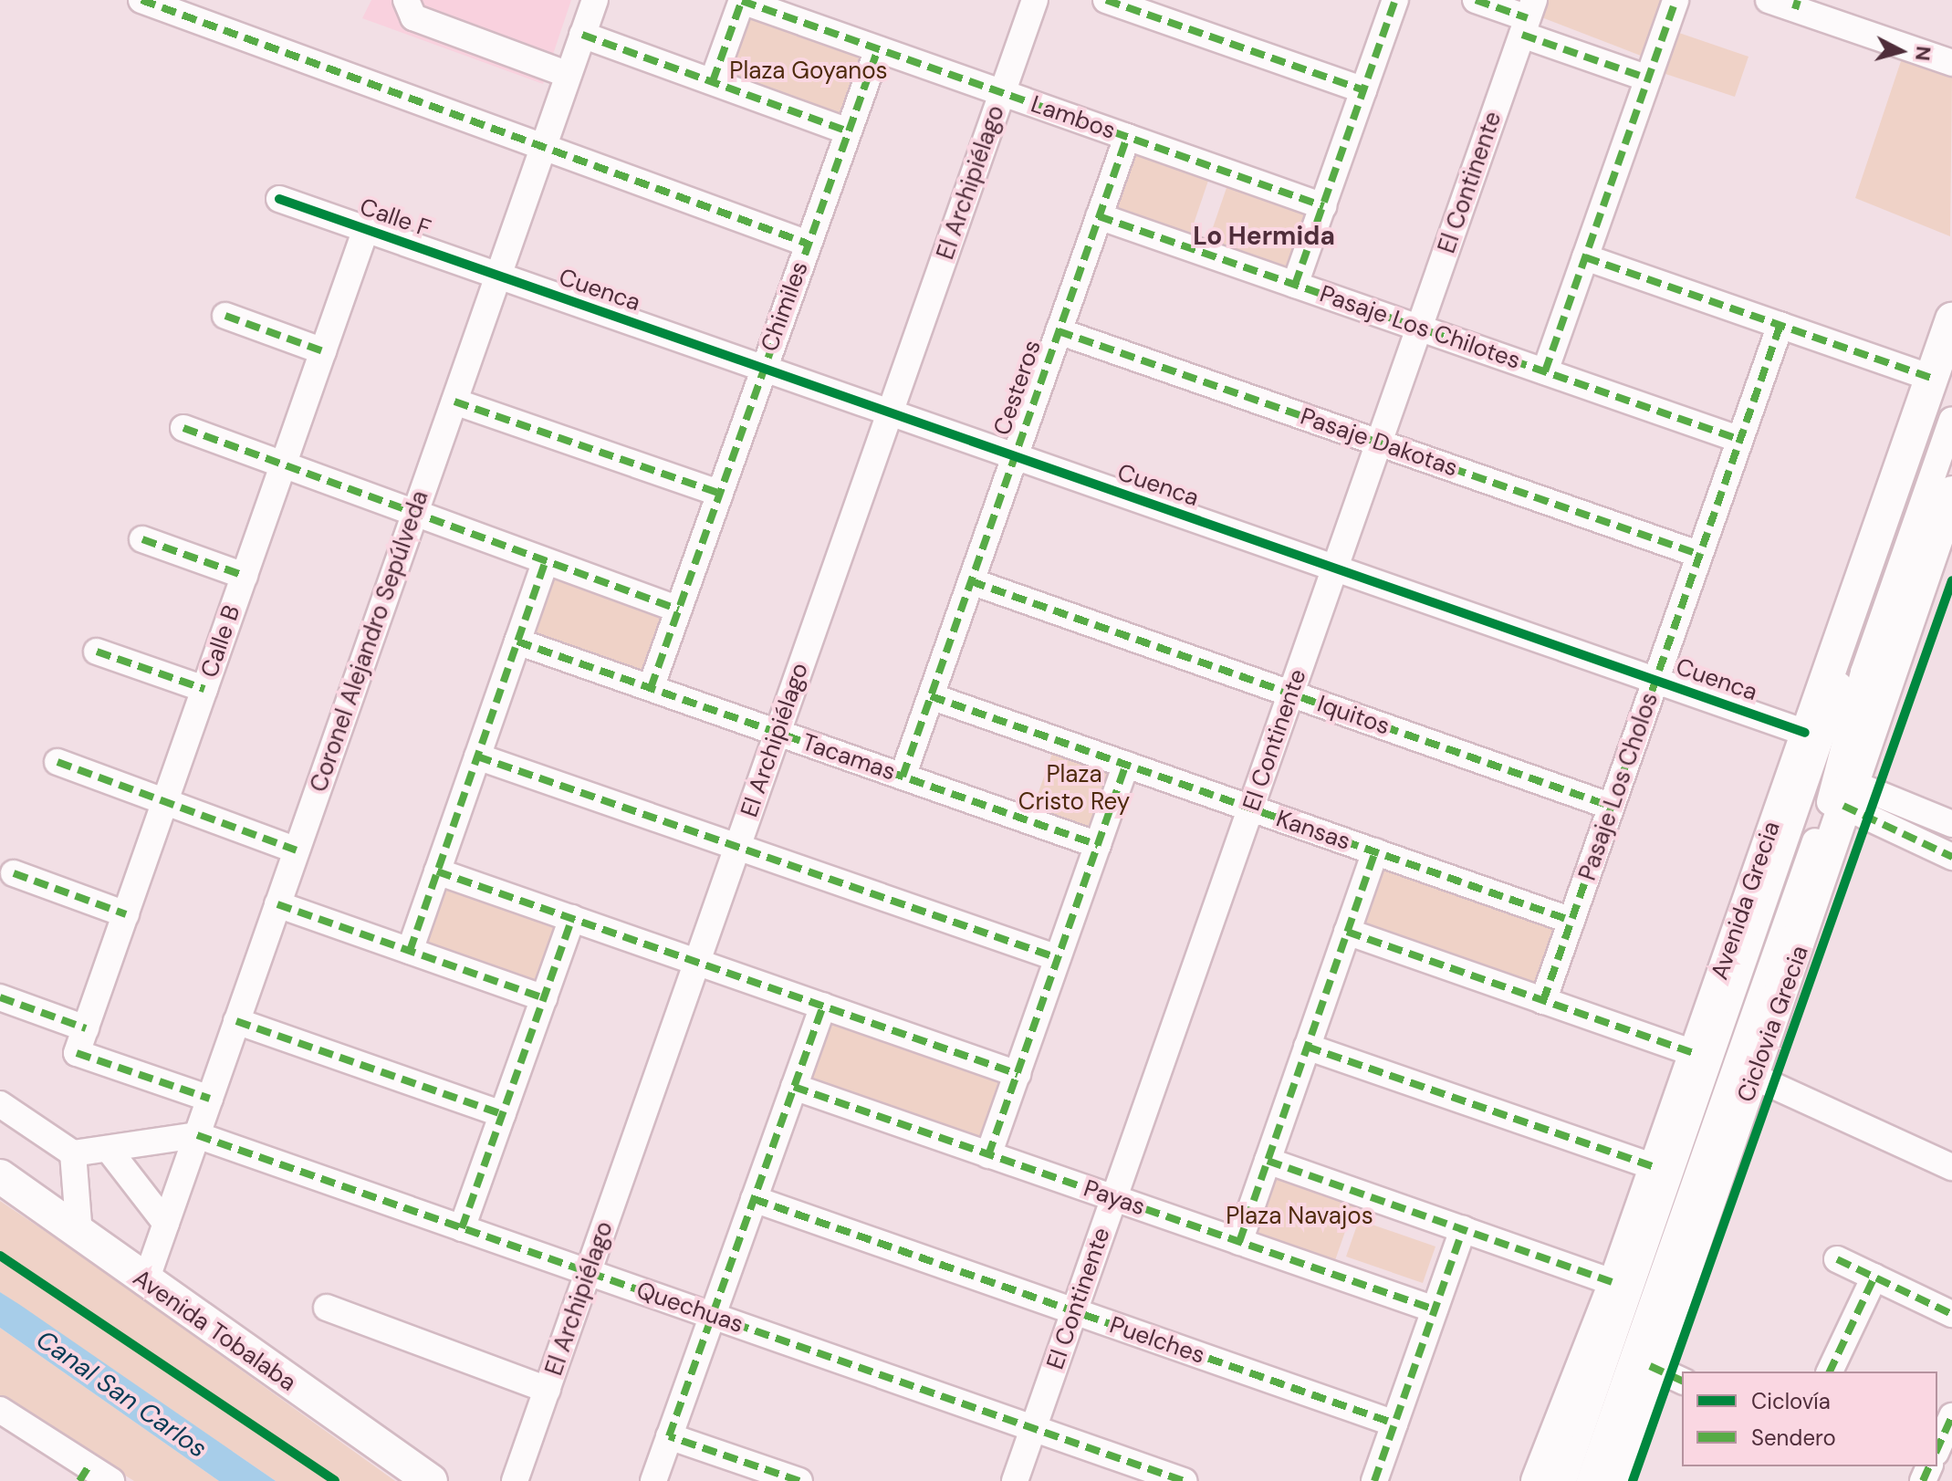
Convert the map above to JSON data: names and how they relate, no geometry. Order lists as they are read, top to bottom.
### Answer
{
  "streets": {
    "main road": ["Avenida Grecia", "Avenida Tobalaba"],
    "street": [
      "Lambos",
      "El Archipiélago",
      "El Continente",
      "Calle F",
      "Cuenca",
      "Chimiles",
      "Pasaje Los Chilotes",
      "Cesteros",
      "Pasaje Dakotas",
      "Calle B",
      "Coronel Alejandro Sepúlveda",
      "Iquitos",
      "Tacamas",
      "Pasaje Los Cholos",
      "Kansas",
      "Payas",
      "Quechuas",
      "Puelches"
    ],
    "cycle path": ["Ciclovia Grecia"]
  },
  "crossings": [
    ["Lambos", "El Archipiélago"],
    ["Lambos", "Chimiles"],
    ["Lambos", "Cesteros"],
    ["El Archipiélago", "Cuenca"],
    ["El Archipiélago", "Tacamas"],
    ["El Archipiélago", "Quechuas"],
    ["El Continente", "Cuenca"],
    ["El Continente", "Pasaje Los Chilotes"],
    ["El Continente", "Pasaje Dakotas"],
    ["El Continente", "Iquitos"],
    ["El Continente", "Kansas"],
    ["El Continente", "Payas"],
    ["El Continente", "Quechuas"],
    ["El Continente", "Puelches"],
    ["Calle F", "Cuenca"],
    ["Calle F", "Calle B"],
    ["Calle F", "Coronel Alejandro Sepúlveda"],
    ["Cuenca", "Chimiles"],
    ["Cuenca", "Cesteros"],
    ["Cuenca", "Coronel Alejandro Sepúlveda"],
    ["Cuenca", "Pasaje Los Cholos"],
    ["Cuenca", "Avenida Grecia"],
    ["Chimiles", "Tacamas"],
    ["Pasaje Los Chilotes", "Cesteros"],
    ["Pasaje Los Chilotes", "Pasaje Los Cholos"],
    ["Cesteros", "Pasaje Dakotas"],
    ["Cesteros", "Iquitos"],
    ["Cesteros", "Tacamas"],
    ["Cesteros", "Kansas"],
    ["Pasaje Dakotas", "Pasaje Los Cholos"],
    ["Calle B", "Coronel Alejandro Sepúlveda"],
    ["Coronel Alejandro Sepúlveda", "Quechuas"],
    ["Coronel Alejandro Sepúlveda", "Avenida Tobalaba"],
    ["Iquitos", "Pasaje Los Cholos"],
    ["Pasaje Los Cholos", "Kansas"]
  ],
  "districts": ["Lo Hermida"],
  "water": ["Canal San Carlos"],
  "parks": ["Plaza Goyanos", "Plaza Cristo Rey", "Plaza Navajos"],
  "legend": ["Ciclovía", "Sendero"],
  "north": "right"
}
